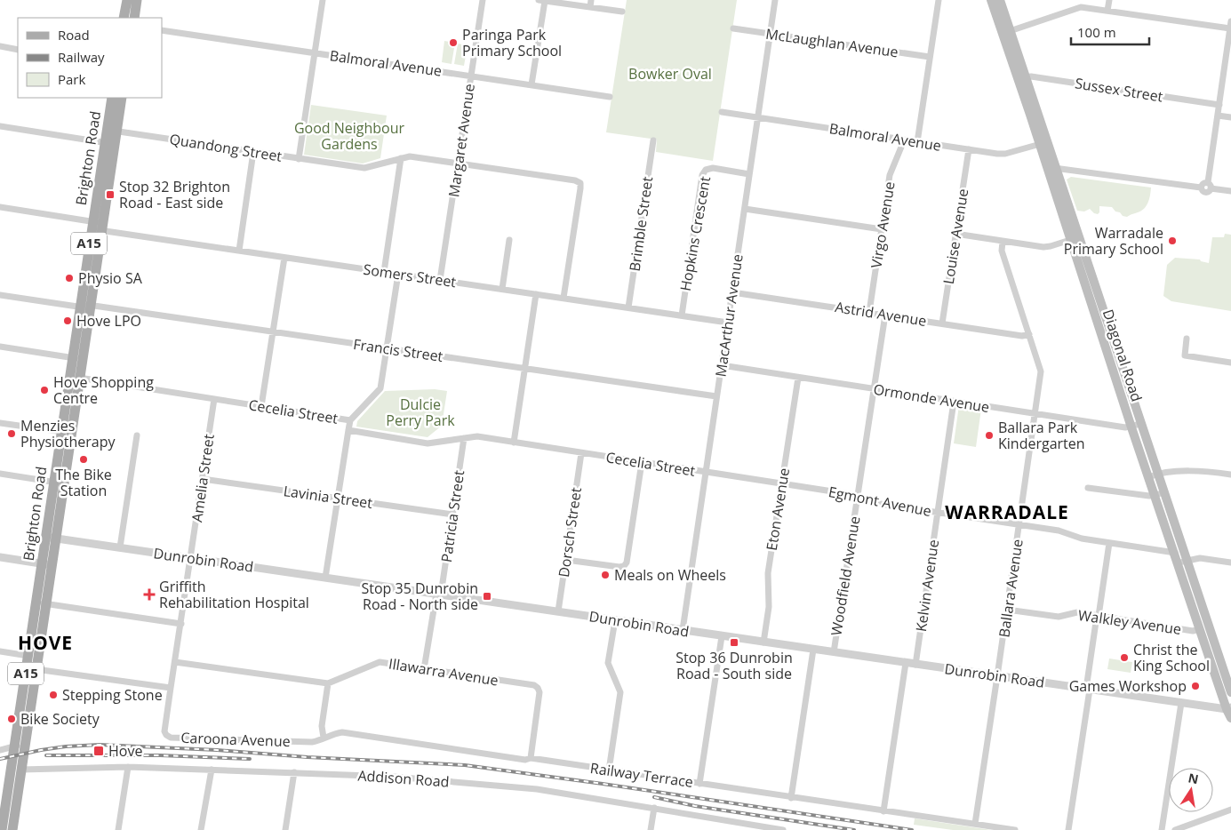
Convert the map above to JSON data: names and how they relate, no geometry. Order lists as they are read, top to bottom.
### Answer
{
  "streets": {
    "main road": ["Brighton Road", "A15", "Diagonal Road"],
    "street": [
      "McLaughlan Avenue",
      "Balmoral Avenue",
      "Sussex Street",
      "Margaret Avenue",
      "Quandong Street",
      "Brimble Street",
      "Virgo Avenue",
      "Hopkins Crescent",
      "Louise Avenue",
      "Somers Street",
      "Astrid Avenue",
      "MacArthur Avenue",
      "Francis Street",
      "Ormonde Avenue",
      "Cecelia Street",
      "Amelia Street",
      "Lavinia Street",
      "Egmont Avenue",
      "Eton Avenue",
      "Patricia Street",
      "Dorsch Street",
      "Dunrobin Road",
      "Woodfield Avenue",
      "Kelvin Avenue",
      "Ballara Avenue",
      "Walkley Avenue",
      "Illawarra Avenue",
      "Caroona Avenue",
      "Railway Terrace",
      "Addison Road"
    ]
  },
  "crossings": [
    ["McLaughlan Avenue", "MacArthur Avenue"],
    ["Balmoral Avenue", "Margaret Avenue"],
    ["Balmoral Avenue", "Virgo Avenue"],
    ["Balmoral Avenue", "Louise Avenue"],
    ["Balmoral Avenue", "MacArthur Avenue"],
    ["Balmoral Avenue", "Diagonal Road"],
    ["Sussex Street", "Diagonal Road"],
    ["Margaret Avenue", "Quandong Street"],
    ["Margaret Avenue", "Somers Street"],
    ["Quandong Street", "Brighton Road"],
    ["Quandong Street", "Somers Street"],
    ["Brighton Road", "Somers Street"],
    ["Brighton Road", "Francis Street"],
    ["Brighton Road", "Cecelia Street"],
    ["Brighton Road", "Dunrobin Road"],
    ["Brighton Road", "Addison Road"],
    ["Brimble Street", "Somers Street"],
    ["Virgo Avenue", "Astrid Avenue"],
    ["Hopkins Crescent", "Somers Street"],
    ["Hopkins Crescent", "MacArthur Avenue"],
    ["Louise Avenue", "Astrid Avenue"],
    ["Somers Street", "MacArthur Avenue"],
    ["Astrid Avenue", "MacArthur Avenue"],
    ["Astrid Avenue", "Woodfield Avenue"],
    ["Astrid Avenue", "Ballara Avenue"],
    ["MacArthur Avenue", "Francis Street"],
    ["MacArthur Avenue", "Ormonde Avenue"],
    ["MacArthur Avenue", "Cecelia Street"],
    ["MacArthur Avenue", "Egmont Avenue"],
    ["MacArthur Avenue", "Dunrobin Road"],
    ["Diagonal Road", "Ormonde Avenue"],
    ["Diagonal Road", "Egmont Avenue"],
    ["Diagonal Road", "Dunrobin Road"],
    ["Diagonal Road", "Walkley Avenue"],
    ["Ormonde Avenue", "Eton Avenue"],
    ["Ormonde Avenue", "Woodfield Avenue"],
    ["Ormonde Avenue", "Kelvin Avenue"],
    ["Ormonde Avenue", "Ballara Avenue"],
    ["Cecelia Street", "Amelia Street"],
    ["Cecelia Street", "Egmont Avenue"],
    ["Cecelia Street", "Patricia Street"],
    ["Cecelia Street", "Dorsch Street"],
    ["Amelia Street", "Lavinia Street"],
    ["Amelia Street", "Dunrobin Road"],
    ["Amelia Street", "Caroona Avenue"],
    ["Lavinia Street", "Patricia Street"],
    ["Egmont Avenue", "Eton Avenue"],
    ["Egmont Avenue", "Woodfield Avenue"],
    ["Egmont Avenue", "Kelvin Avenue"],
    ["Egmont Avenue", "Ballara Avenue"],
    ["Eton Avenue", "Dunrobin Road"],
    ["Patricia Street", "Dunrobin Road"],
    ["Patricia Street", "Illawarra Avenue"],
    ["Dorsch Street", "Dunrobin Road"],
    ["Dunrobin Road", "Woodfield Avenue"],
    ["Dunrobin Road", "Kelvin Avenue"],
    ["Dunrobin Road", "Ballara Avenue"],
    ["Dunrobin Road", "Caroona Avenue"],
    ["Ballara Avenue", "Walkley Avenue"],
    ["Ballara Avenue", "Railway Terrace"],
    ["Illawarra Avenue", "Railway Terrace"],
    ["Caroona Avenue", "Railway Terrace"]
  ],
  "districts": ["WARRADALE", "HOVE"],
  "parks": ["Bowker Oval", "Good Neighbour Gardens", "Dulcie Perry Park"],
  "places": {
    "other": [
      "Paringa Park Primary School",
      "Warradale Primary School",
      "Physio SA",
      "Hove LPO",
      "Hove Shopping Centre",
      "Menzies Physiotherapy",
      "Ballara Park Kindergarten",
      "The Bike Station",
      "Meals on Wheels",
      "Christ the King School",
      "Games Workshop",
      "Stepping Stone",
      "Bike Society"
    ],
    "transit": [
      "Stop 32 Brighton Road - East side",
      "Stop 35 Dunrobin Road - North side",
      "Stop 36 Dunrobin Road - South side",
      "Hove"
    ],
    "health": ["Griffith Rehabilitation Hospital"]
  },
  "legend": ["Road", "Railway", "Park"],
  "scale_bar": "100 m",
  "north": "top"
}
